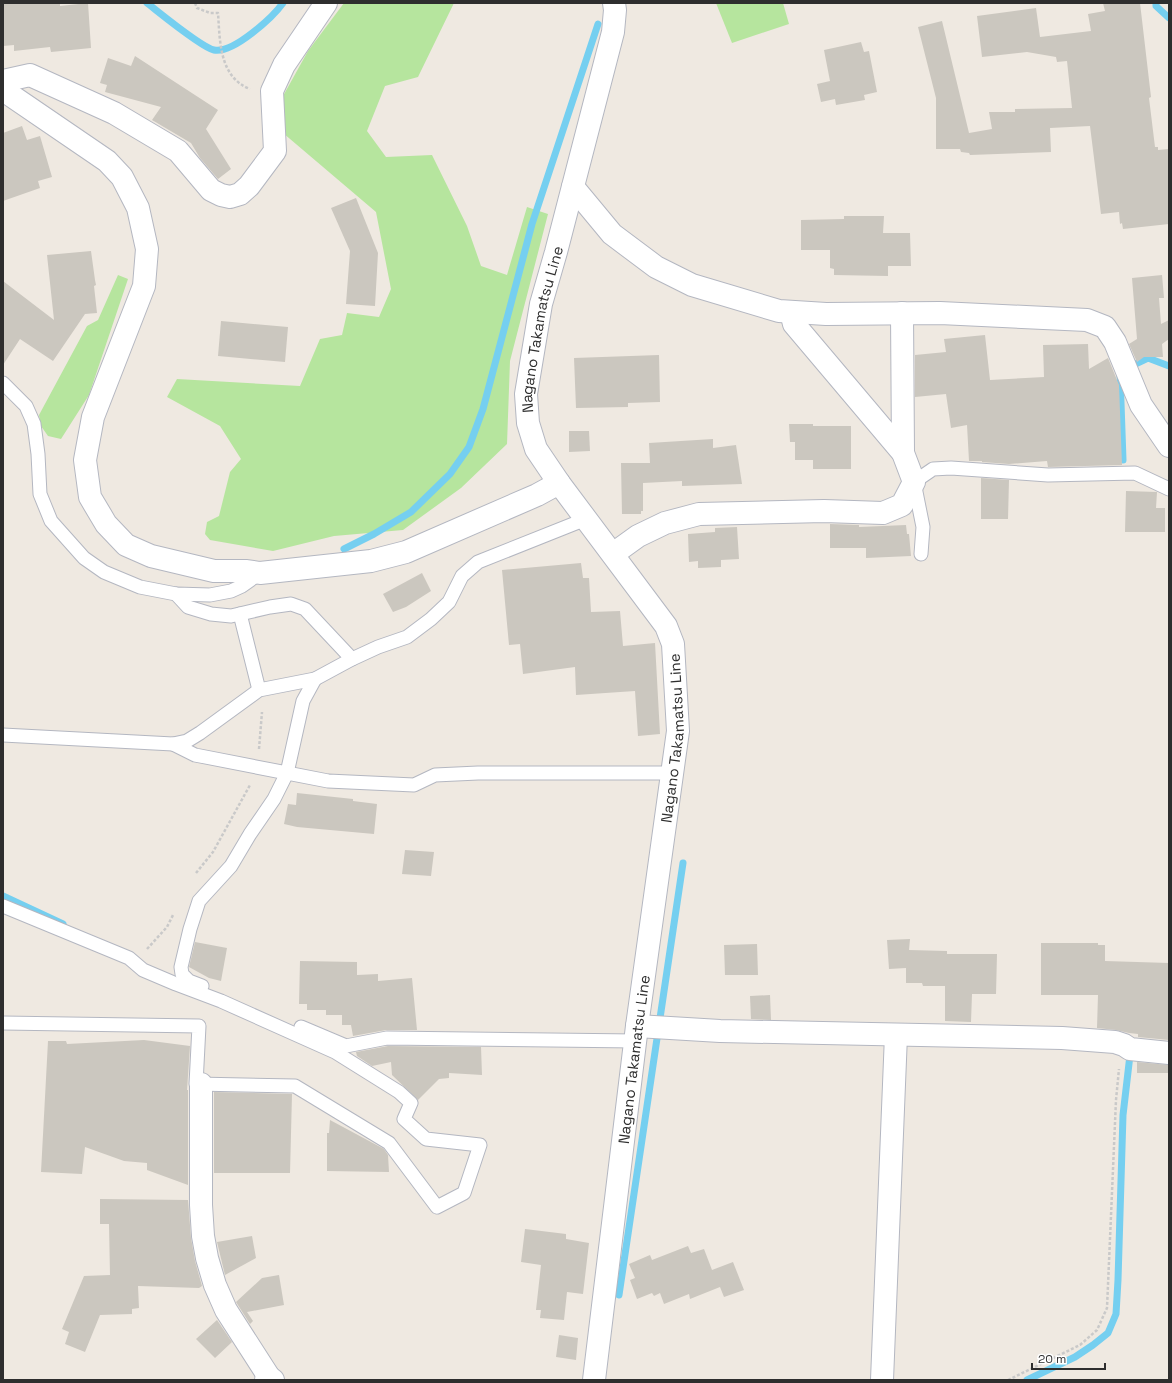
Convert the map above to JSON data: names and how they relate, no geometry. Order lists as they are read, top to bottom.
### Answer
{
  "streets": {
    "street": ["Nagano Takamatsu Line"]
  },
  "scale_bar": "20 m"
}
